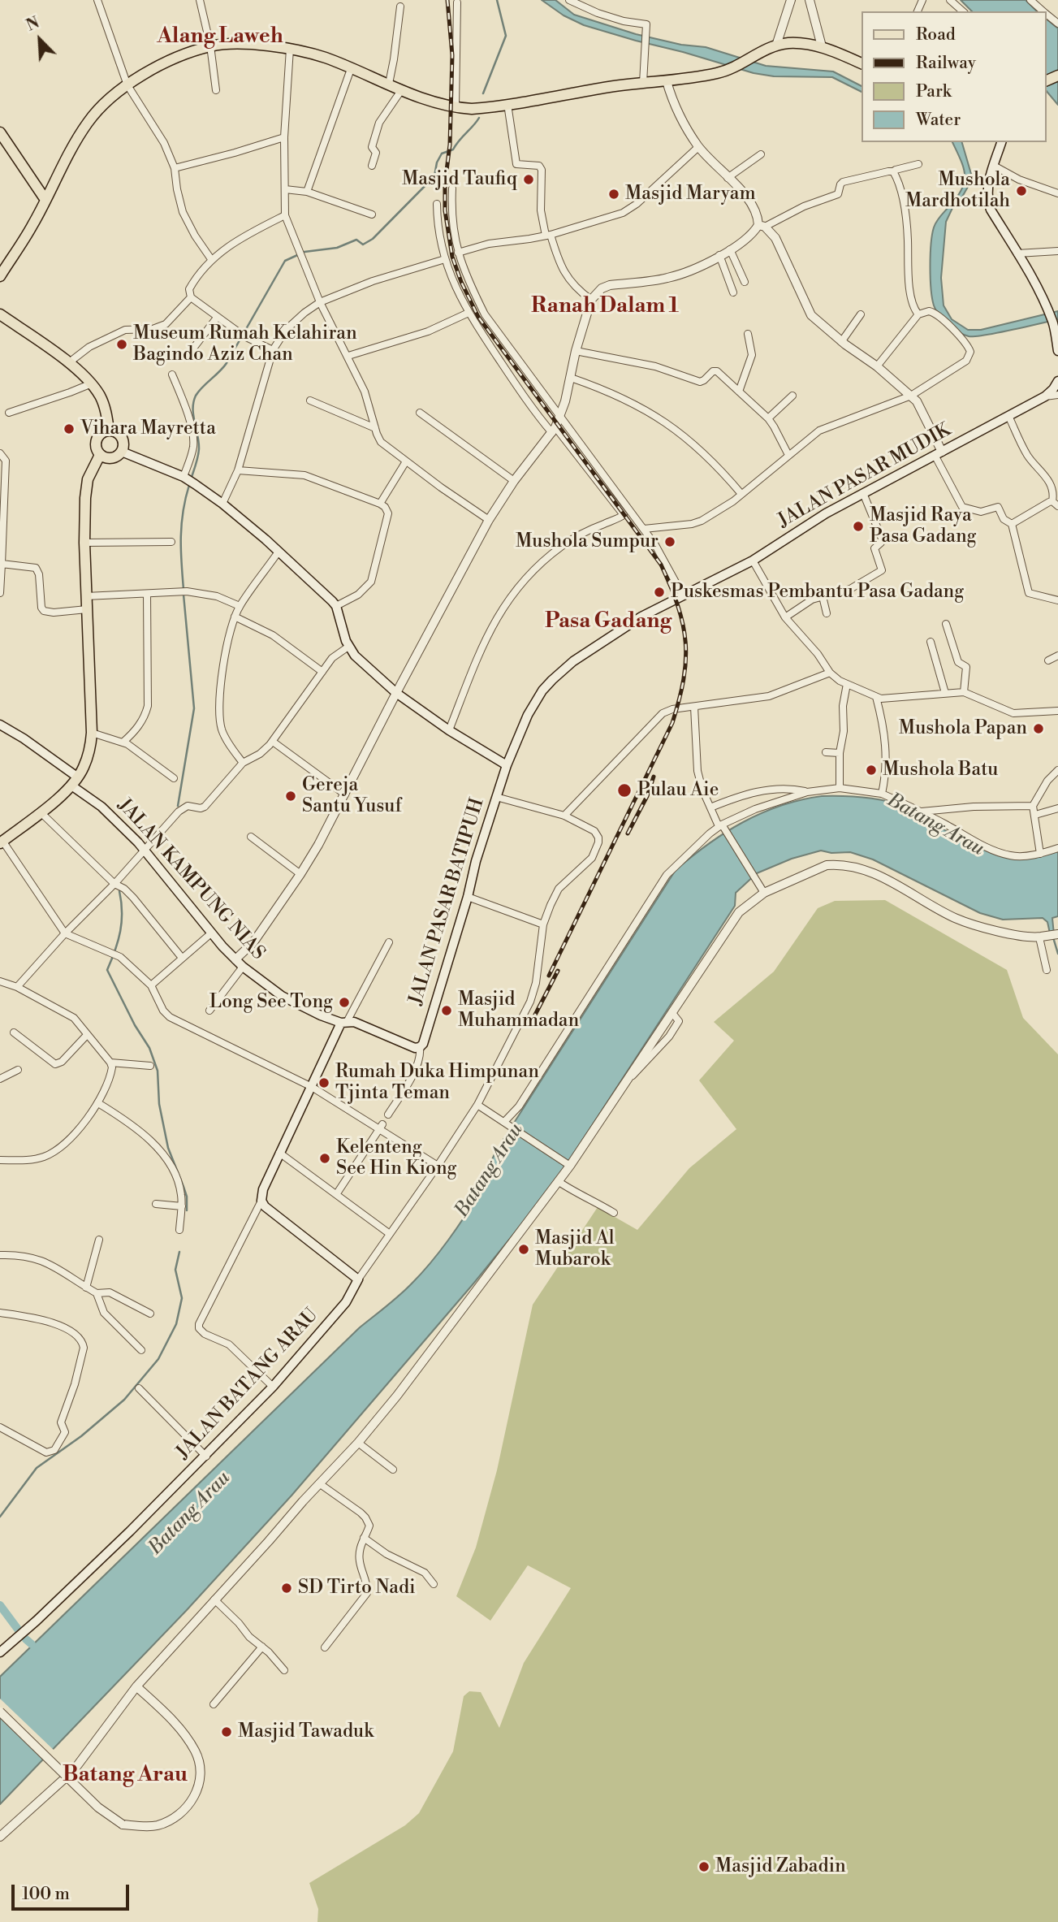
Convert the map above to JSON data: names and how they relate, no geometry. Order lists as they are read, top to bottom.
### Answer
{
  "streets": {
    "main road": [
      "JALAN PASAR MUDIK",
      "JALAN KAMPUNG NIAS",
      "JALAN PASAR BATIPUH",
      "JALAN BATANG ARAU"
    ]
  },
  "crossings": [
    ["JALAN PASAR MUDIK", "JALAN PASAR BATIPUH"],
    ["JALAN KAMPUNG NIAS", "JALAN PASAR BATIPUH"],
    ["JALAN PASAR BATIPUH", "JALAN BATANG ARAU"]
  ],
  "districts": [
    "Alang Laweh",
    "Ranah Dalam 1",
    "Pasa Gadang",
    "Batang Arau"
  ],
  "water": ["Batang Arau"],
  "places": [
    "Masjid Taufiq",
    "Mushola Mardhotilah",
    "Masjid Maryam",
    "Museum Rumah Kelahiran Bagindo Aziz Chan",
    "Vihara Mayretta",
    "Masjid Raya Pasa Gadang",
    "Mushola Sumpur",
    "Puskesmas Pembantu Pasa Gadang",
    "Mushola Papan",
    "Mushola Batu",
    "Pulau Aie",
    "Gereja Santu Yusuf",
    "Long See Tong",
    "Masjid Muhammadan",
    "Rumah Duka Himpunan Tjinta Teman",
    "Kelenteng See Hin Kiong",
    "Masjid Al Mubarok",
    "SD Tirto Nadi",
    "Masjid Tawaduk",
    "Masjid Zabadin"
  ],
  "legend": [
    "Road",
    "Railway",
    "Park",
    "Water"
  ],
  "scale_bar": "100 m",
  "north": "top left"
}
